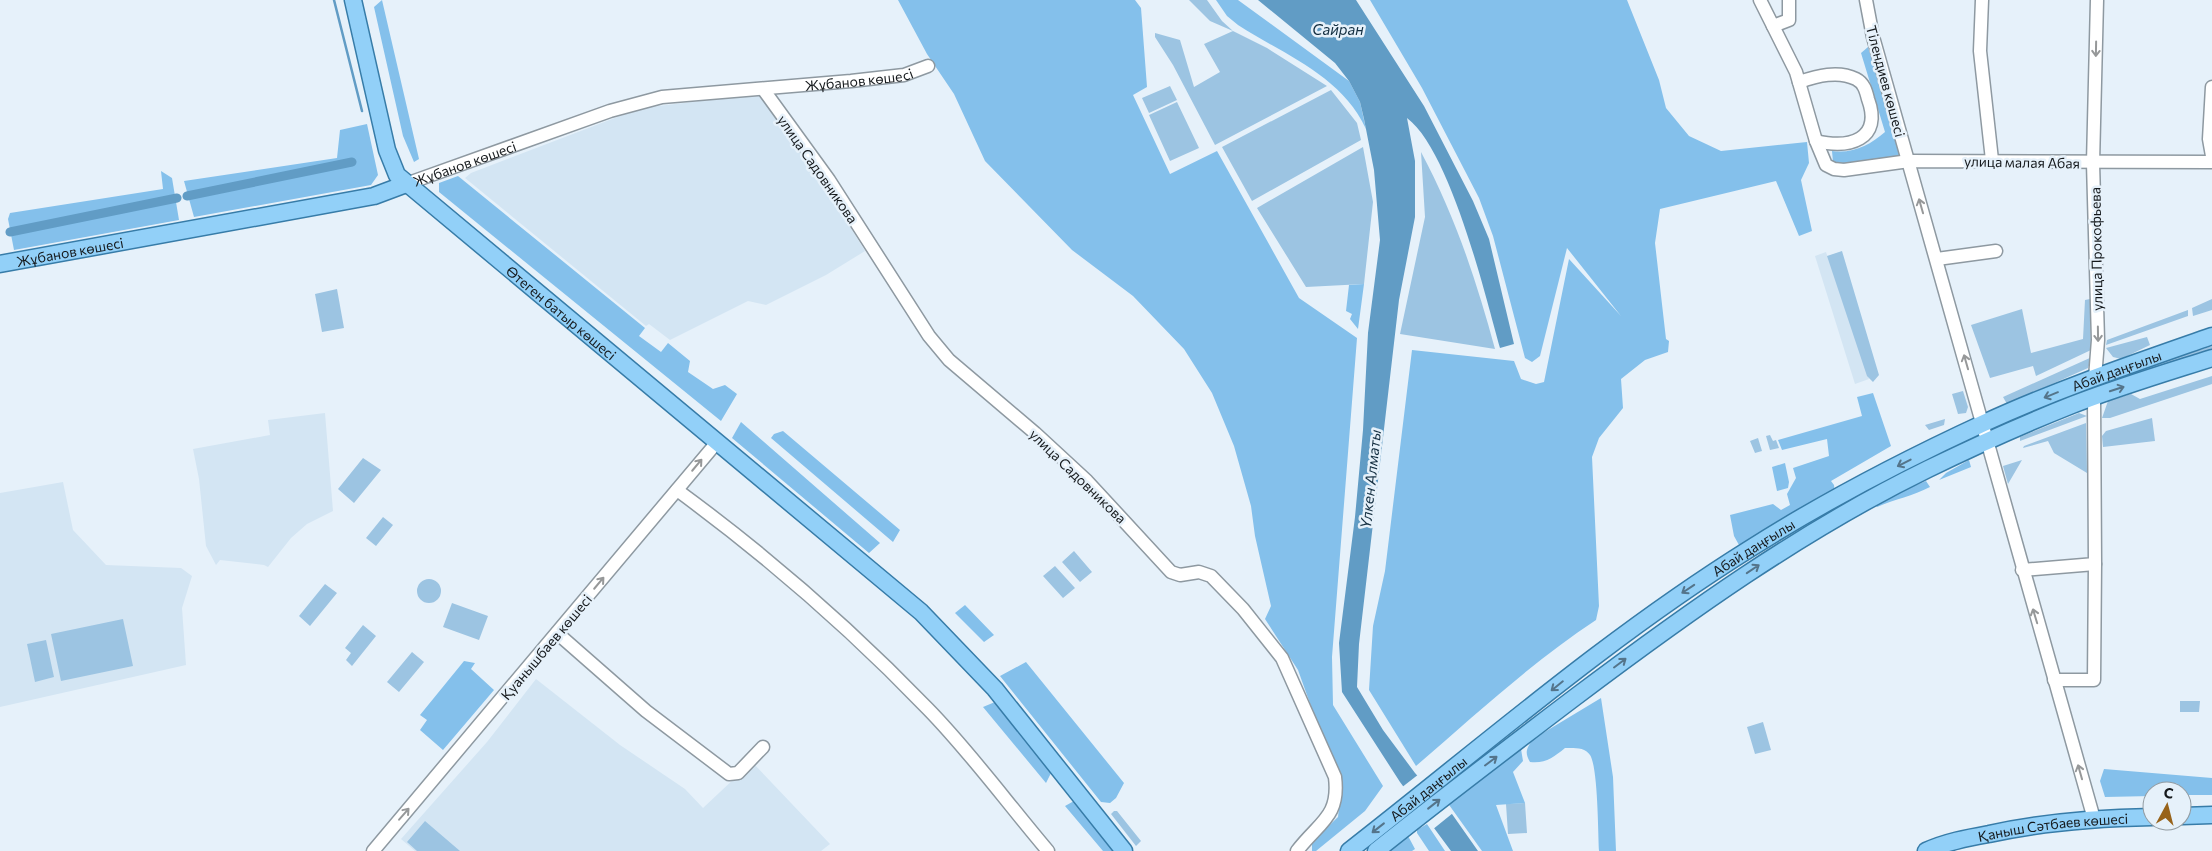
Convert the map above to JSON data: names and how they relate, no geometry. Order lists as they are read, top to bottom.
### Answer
{
  "streets": {
    "main road": [
      "Жұбанов көшесі",
      "Өтеген батыр көшесі",
      "Абай даңғылы",
      "Қаныш Сәтбаев көшесі"
    ],
    "street": [
      "Тілендиев көшесі",
      "улица малая Абая",
      "улица Садовникова",
      "улица Прокофьева",
      "Қуанышбаев көшесі"
    ]
  },
  "crossings": [
    ["Жұбанов көшесі", "улица Садовникова"],
    ["Жұбанов көшесі", "Өтеген батыр көшесі"],
    ["Тілендиев көшесі", "улица малая Абая"],
    ["Тілендиев көшесі", "Абай даңғылы"],
    ["улица малая Абая", "улица Прокофьева"],
    ["улица Прокофьева", "Абай даңғылы"],
    ["Өтеген батыр көшесі", "Қуанышбаев көшесі"]
  ],
  "one_way": ["Тілендиев көшесі", "улица Прокофьева", "Қуанышбаев көшесі"],
  "water": ["Сайран", "Үлкен Алматы"],
  "north": "top"
}
